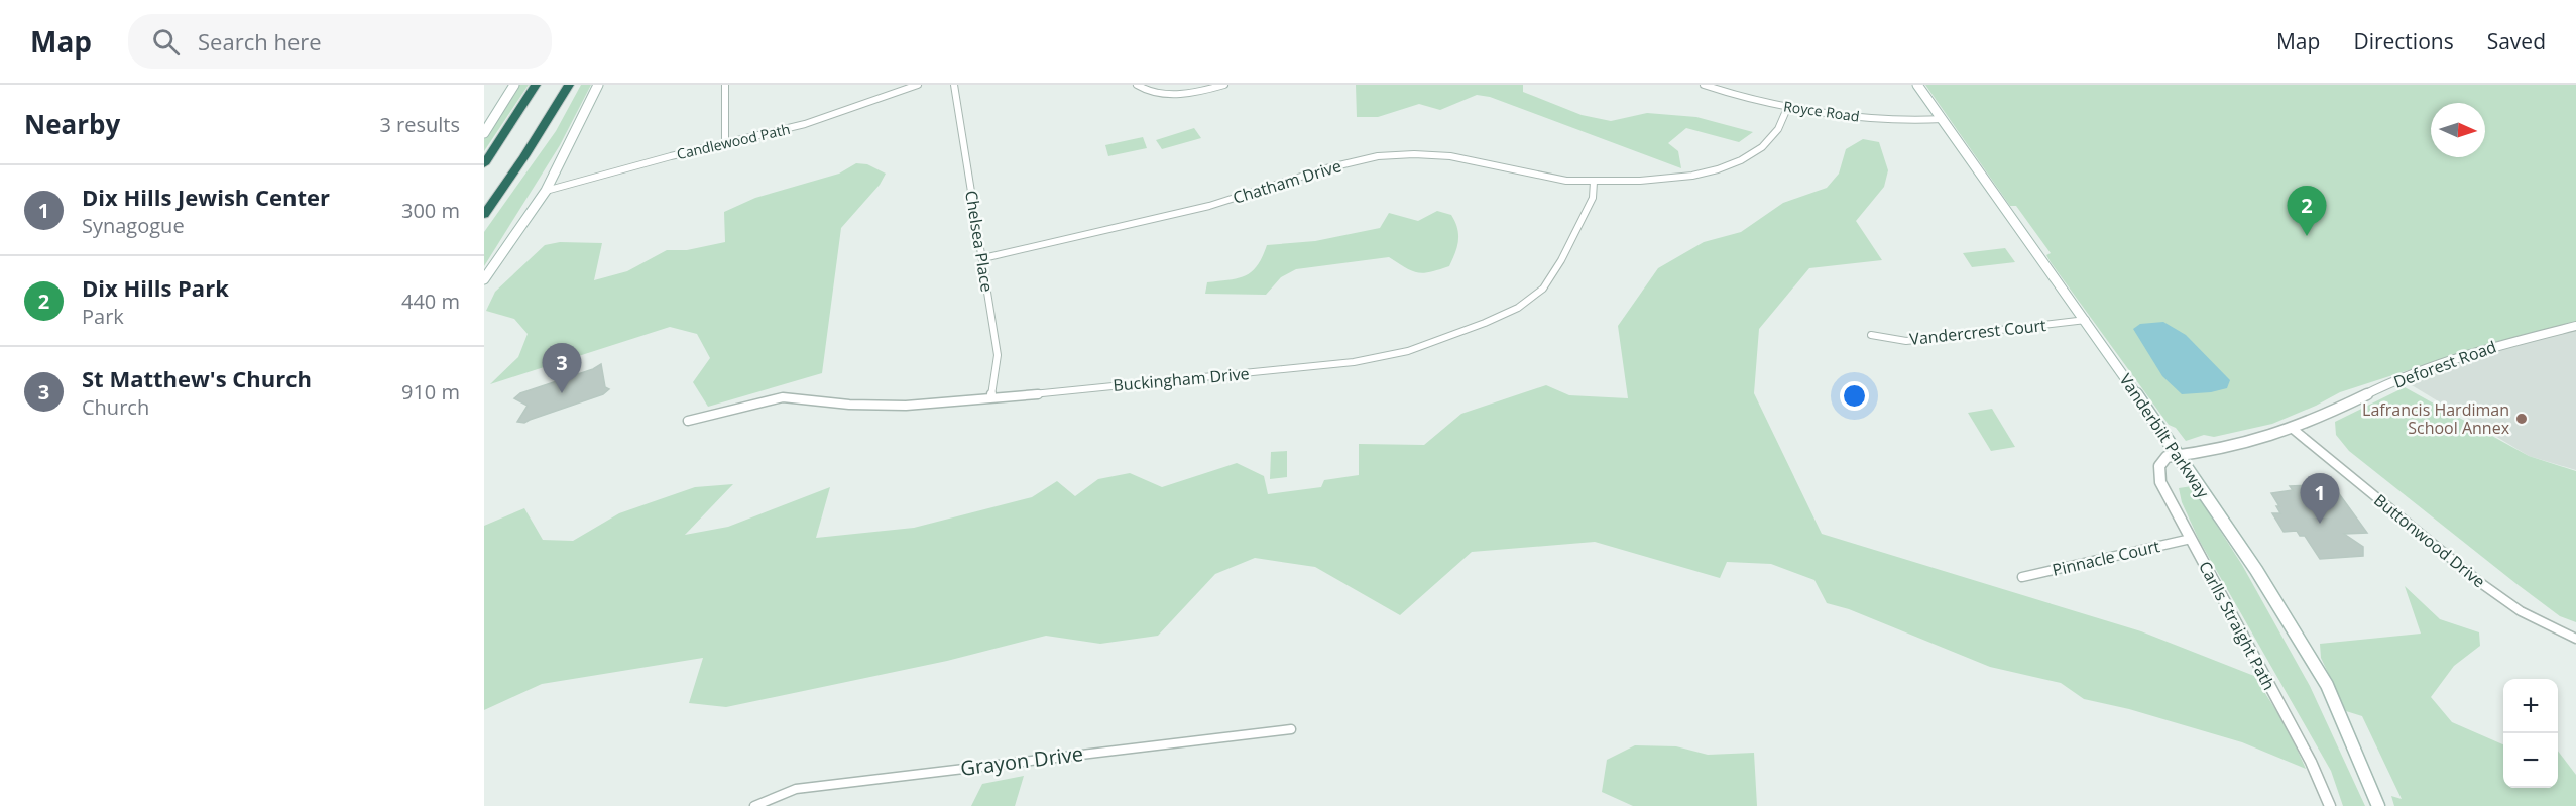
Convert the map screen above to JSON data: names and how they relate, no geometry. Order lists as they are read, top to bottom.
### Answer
{
  "streets": {
    "main road": ["Vanderbilt Parkway"],
    "street": [
      "Royce Road",
      "Candlewood Path",
      "Chatham Drive",
      "Chelsea Place",
      "Vandercrest Court",
      "Deforest Road",
      "Buckingham Drive",
      "Buttonwood Drive",
      "Pinnacle Court",
      "Carlls Straight Path",
      "Grayon Drive"
    ]
  },
  "crossings": [
    ["Royce Road", "Chatham Drive"],
    ["Royce Road", "Vanderbilt Parkway"],
    ["Chatham Drive", "Chelsea Place"],
    ["Chatham Drive", "Buckingham Drive"],
    ["Chelsea Place", "Buckingham Drive"],
    ["Vandercrest Court", "Vanderbilt Parkway"],
    ["Deforest Road", "Vanderbilt Parkway"],
    ["Deforest Road", "Buttonwood Drive"],
    ["Deforest Road", "Carlls Straight Path"],
    ["Vanderbilt Parkway", "Carlls Straight Path"],
    ["Pinnacle Court", "Carlls Straight Path"]
  ],
  "places": ["Lafrancis Hardiman School Annex"],
  "north": "right",
  "page": {
    "header": "Map",
    "search": "Search here",
    "nav": ["Map", "Directions", "Saved"],
    "heading": ["Nearby", "3 results"],
    "list": [
      {
        "mark": "1",
        "name": "Dix Hills Jewish Center",
        "note": "Synagogue",
        "value": "300 m"
      },
      {
        "mark": "2",
        "name": "Dix Hills Park",
        "note": "Park",
        "value": "440 m"
      },
      {
        "mark": "3",
        "name": "St Matthew's Church",
        "note": "Church",
        "value": "910 m"
      }
    ],
    "pins": ["2", "3", "1"],
    "map_buttons": ["+", "−"]
  }
}
